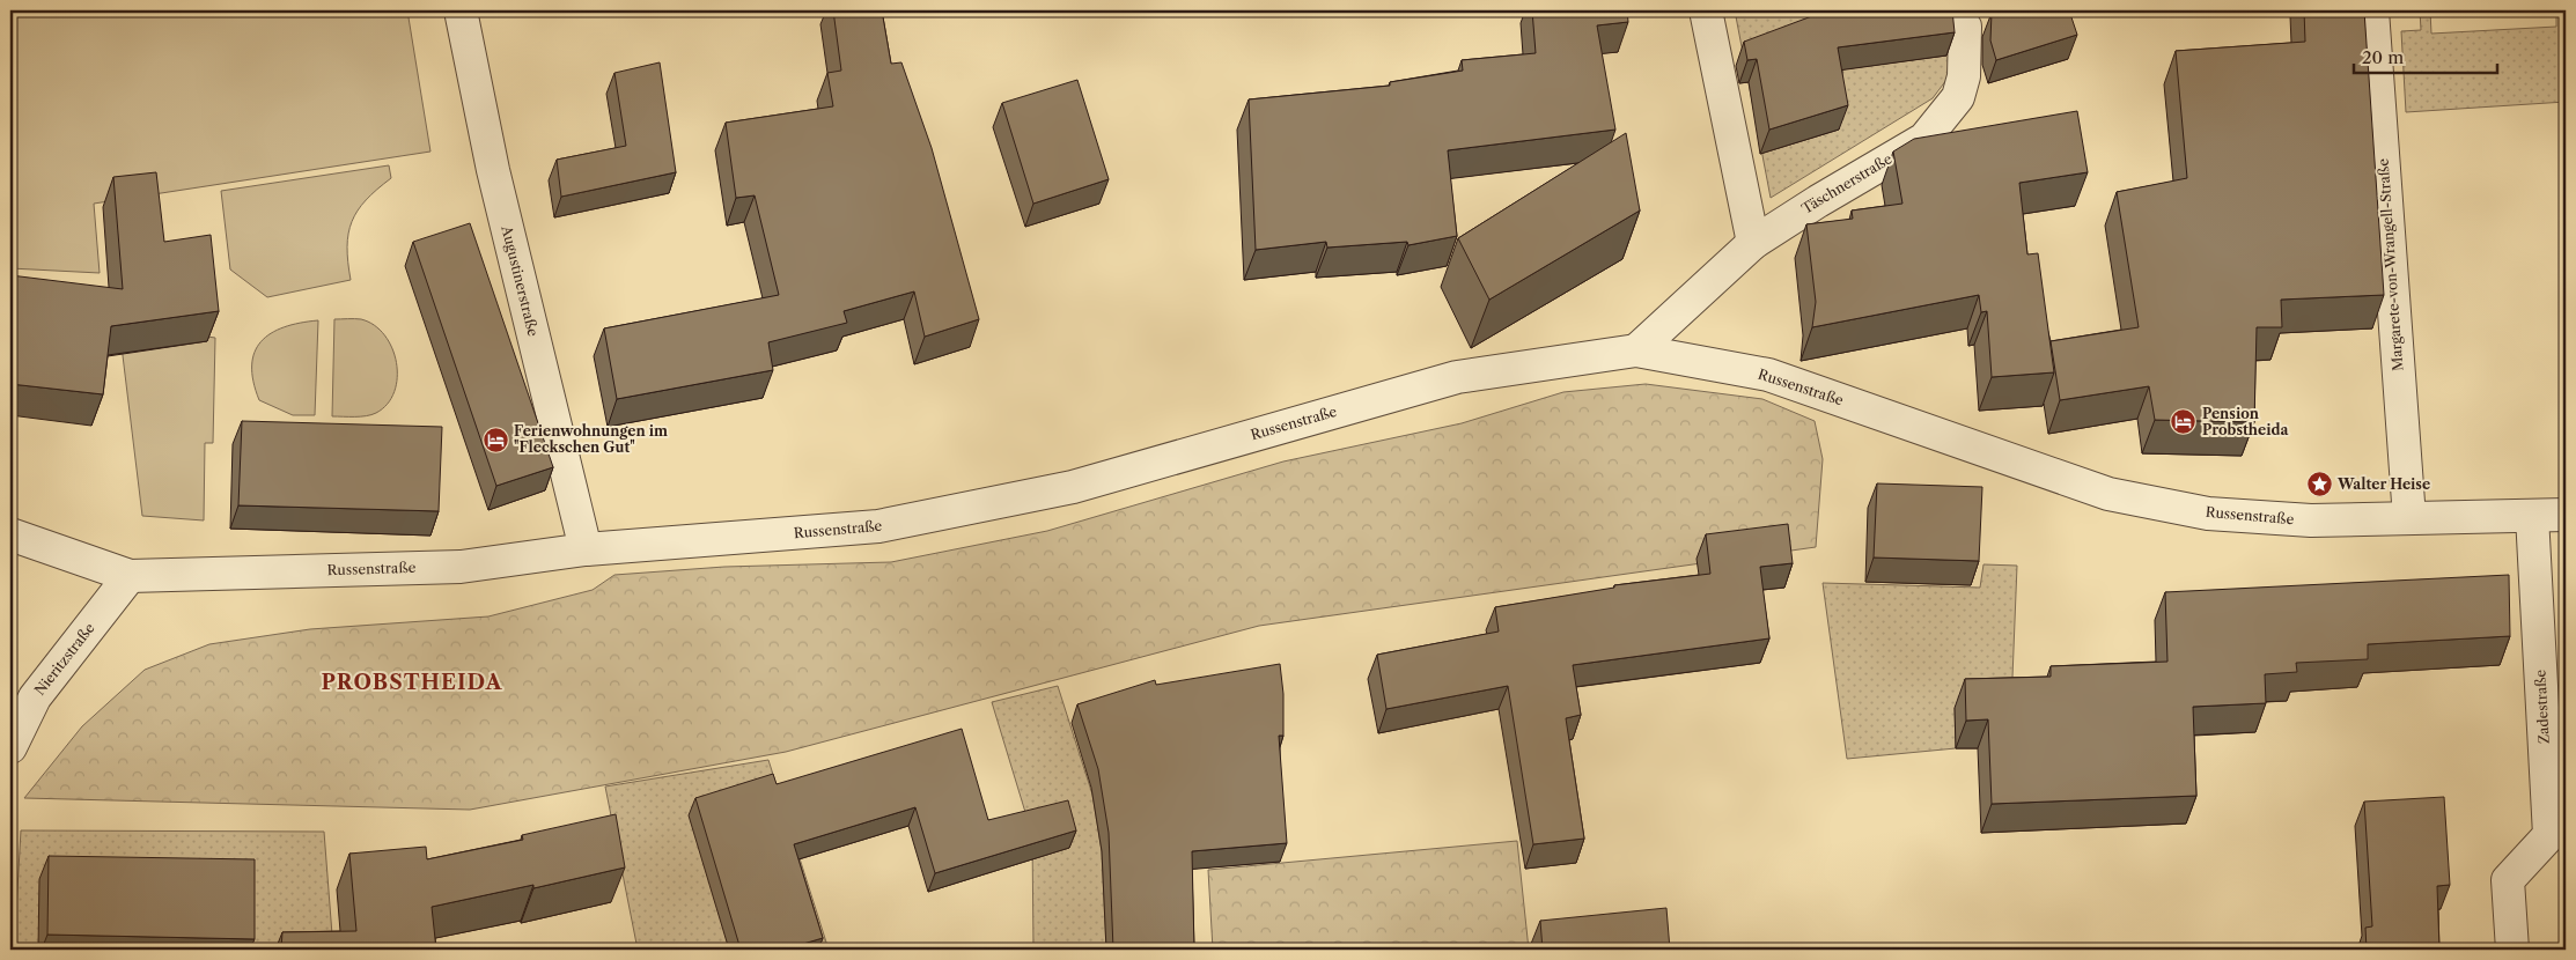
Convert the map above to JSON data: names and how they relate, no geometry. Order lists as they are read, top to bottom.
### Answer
{
  "streets": {
    "street": [
      "Täschnerstraße",
      "Margarete-von-Wrangell-Straße",
      "Augustinerstraße",
      "Russenstraße",
      "Nieritzstraße",
      "Zadestraße"
    ]
  },
  "crossings": [
    ["Täschnerstraße", "Russenstraße"],
    ["Margarete-von-Wrangell-Straße", "Russenstraße"],
    ["Augustinerstraße", "Russenstraße"],
    ["Russenstraße", "Nieritzstraße"],
    ["Russenstraße", "Zadestraße"]
  ],
  "districts": ["PROBSTHEIDA"],
  "places": {
    "hotel": ["Pension Probstheida", "Ferienwohnungen im \"Fleckschen Gut\""],
    "place": ["Walter Heise"]
  },
  "scale_bar": "20 m"
}
